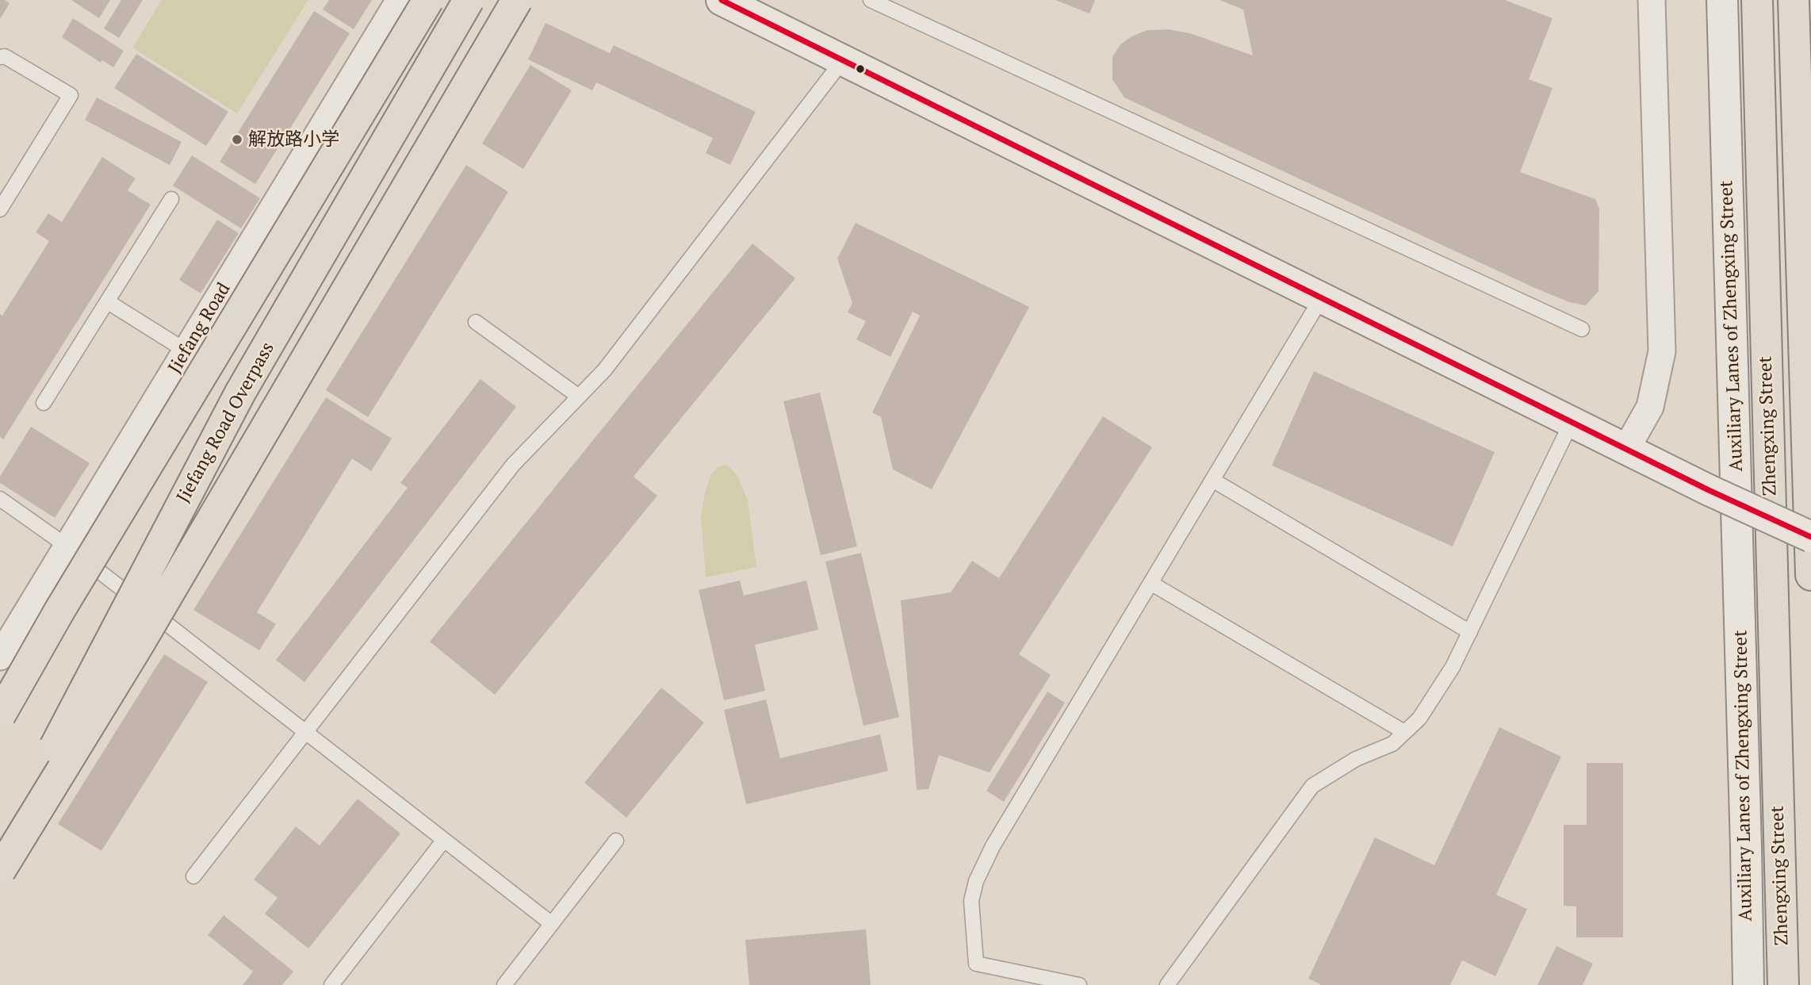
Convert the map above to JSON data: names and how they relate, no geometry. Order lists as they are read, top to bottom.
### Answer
{
  "streets": {
    "main road": ["Jiefang Road Overpass", "Zhengxing Street"],
    "street": ["Auxiliary Lanes of Zhengxing Street", "Jiefang Road"]
  },
  "places": ["解放路小学"]
}
